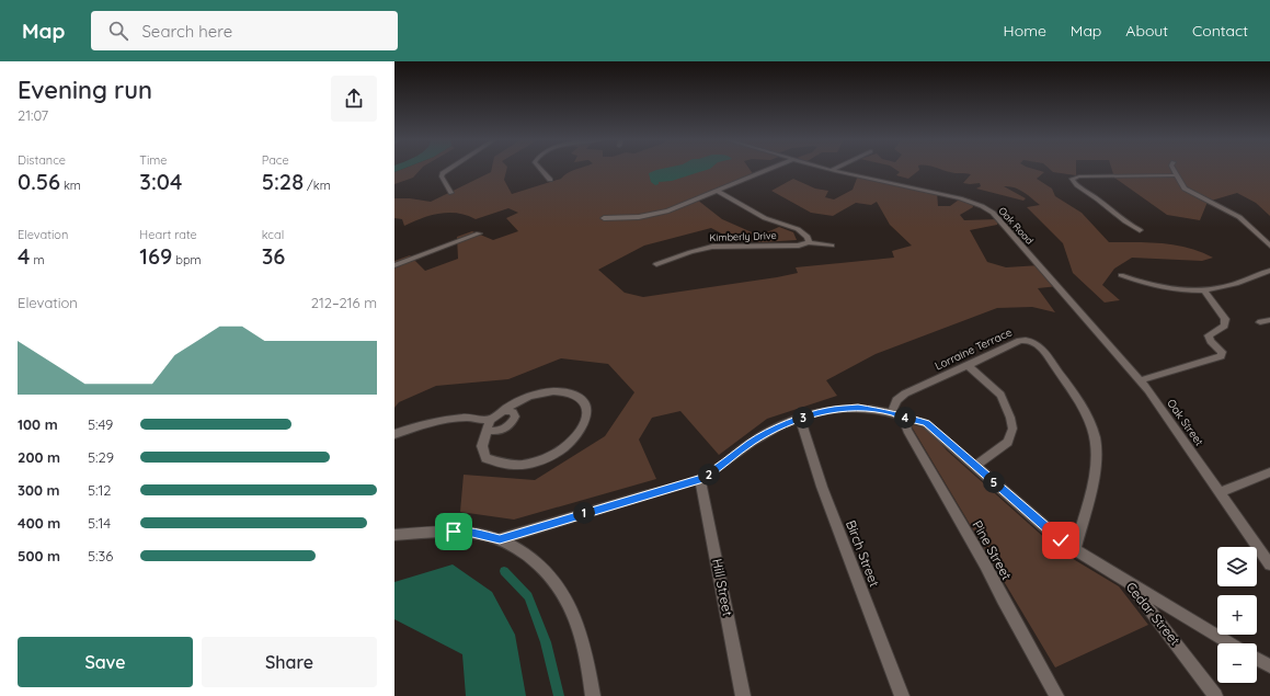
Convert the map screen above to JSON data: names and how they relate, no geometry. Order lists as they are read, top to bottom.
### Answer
{
  "streets": {
    "street": [
      "Oak Road",
      "Kimberly Drive",
      "Lorraine Terrace",
      "Oak Street",
      "Pine Street",
      "Birch Street",
      "Hill Street",
      "Cedar Street"
    ]
  },
  "crossings": [
    ["Oak Road", "Oak Street"],
    ["Lorraine Terrace", "Cedar Street"],
    ["Pine Street", "Cedar Street"],
    ["Birch Street", "Cedar Street"],
    ["Hill Street", "Cedar Street"]
  ],
  "page": {
    "header": "Map",
    "search": "Search here",
    "nav": [
      "Home",
      "Map",
      "About",
      "Contact"
    ],
    "heading": ["Evening run", "21:07"],
    "stats": [
      ["Distance", "0.56 km"],
      ["Time", "3:04"],
      ["Pace", "5:28 /km"],
      ["Elevation", "4 m"],
      ["Heart rate", "169 bpm"],
      ["kcal", "36"]
    ],
    "chart": ["Elevation", "212–216 m"],
    "pins": [
      "3",
      "4",
      "2",
      "5",
      "1"
    ],
    "list": [
      {
        "name": "100 m",
        "note": "5:49"
      },
      {
        "name": "200 m",
        "note": "5:29"
      },
      {
        "name": "300 m",
        "note": "5:12"
      },
      {
        "name": "400 m",
        "note": "5:14"
      },
      {
        "name": "500 m",
        "note": "5:36"
      }
    ],
    "map_buttons": ["+", "−"],
    "buttons": ["Save", "Share"]
  }
}
